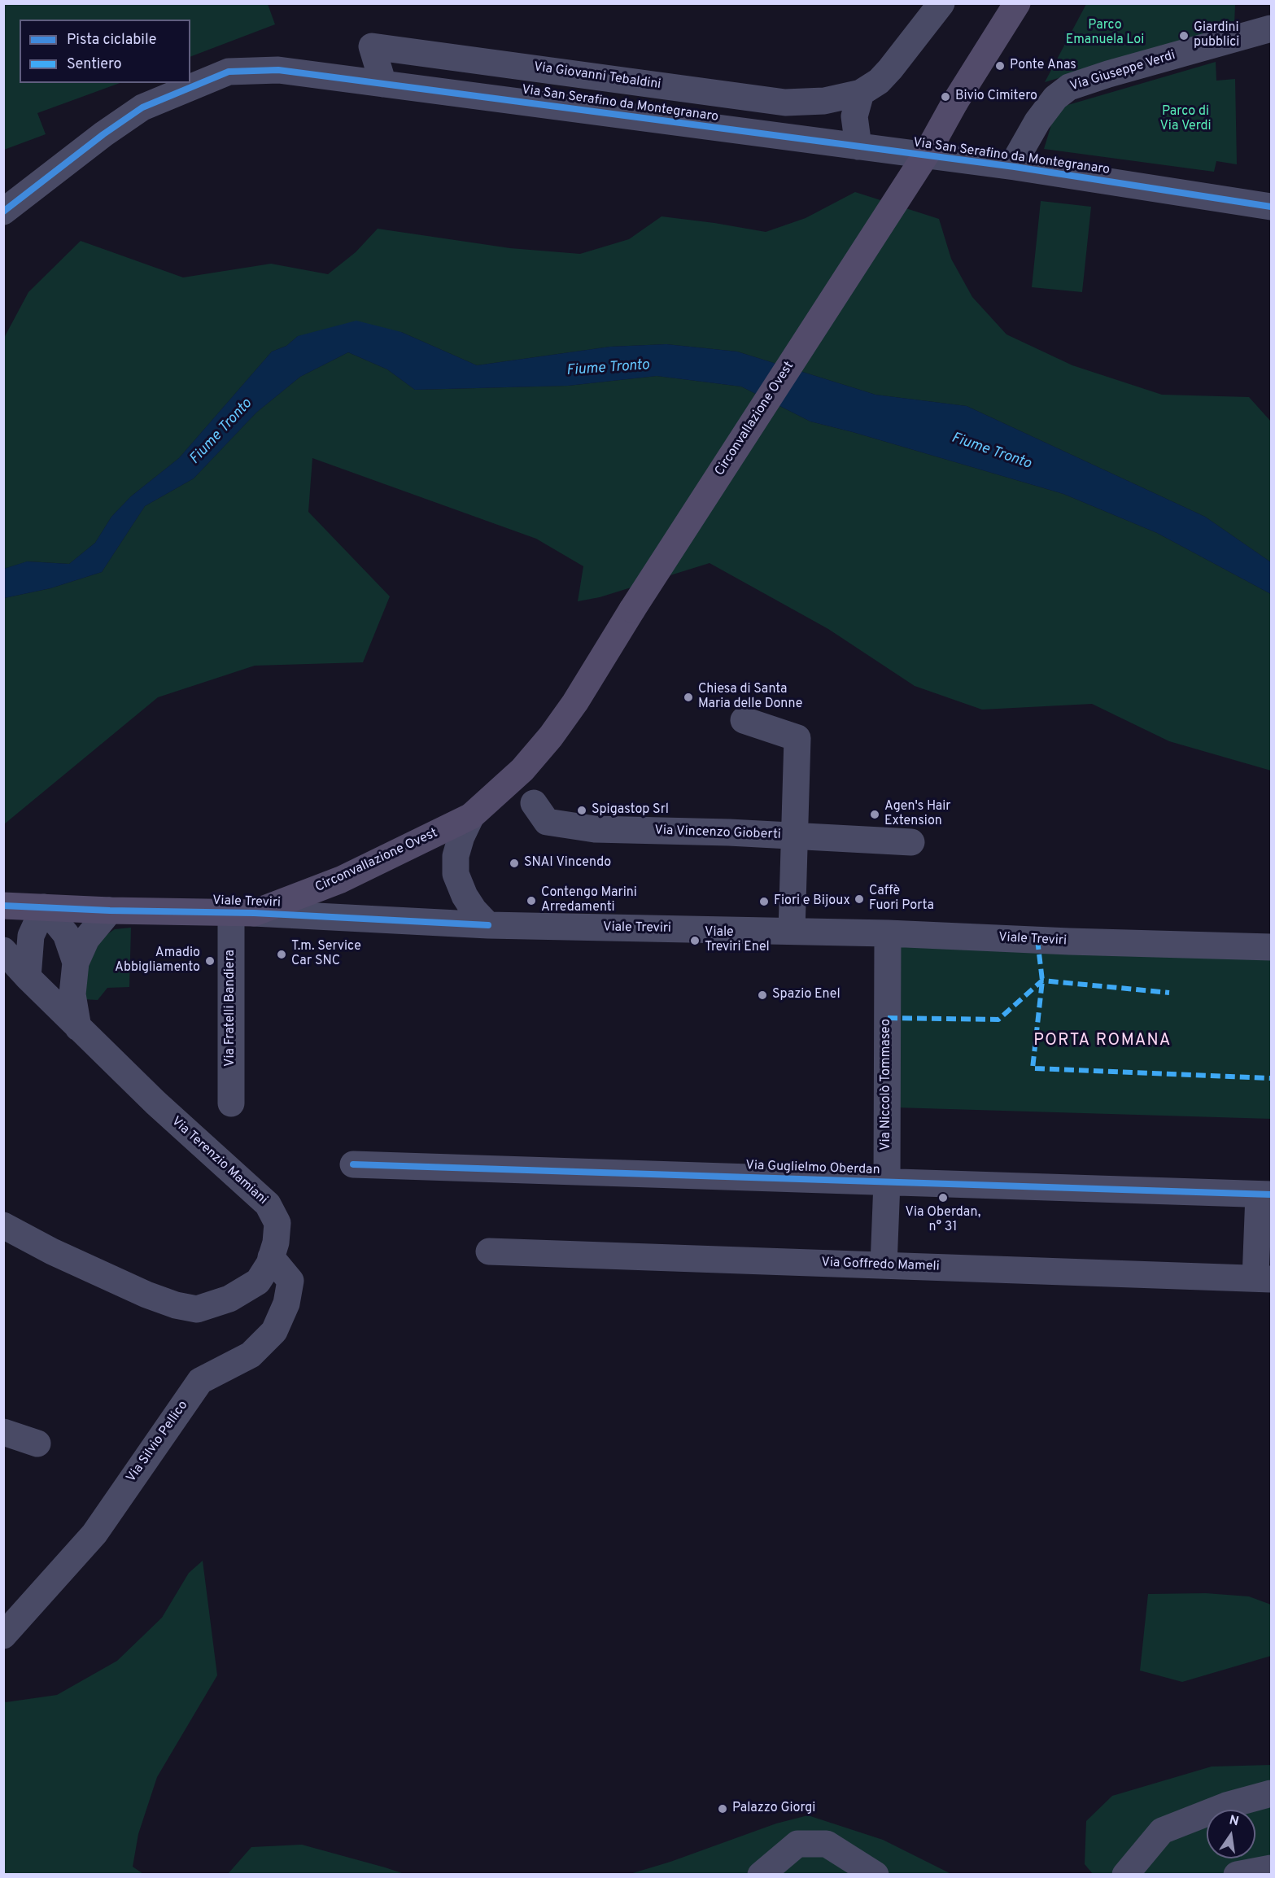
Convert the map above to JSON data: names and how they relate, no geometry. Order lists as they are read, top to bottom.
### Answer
{
  "streets": {
    "main road": ["Circonvallazione Ovest", "Viale Treviri"],
    "street": [
      "Via Giuseppe Verdi",
      "Via Giovanni Tebaldini",
      "Via San Serafino da Montegranaro",
      "Via Vincenzo Gioberti",
      "Via Fratelli Bandiera",
      "Via Niccolò Tommaseo",
      "Via Terenzio Mamiani",
      "Via Guglielmo Oberdan",
      "Via Goffredo Mameli",
      "Via Silvio Pellico"
    ]
  },
  "crossings": [
    ["Via Giuseppe Verdi", "Via San Serafino da Montegranaro"],
    ["Via Giovanni Tebaldini", "Via San Serafino da Montegranaro"],
    ["Circonvallazione Ovest", "Viale Treviri"],
    ["Circonvallazione Ovest", "Via Fratelli Bandiera"],
    ["Viale Treviri", "Via Fratelli Bandiera"],
    ["Viale Treviri", "Via Niccolò Tommaseo"],
    ["Via Niccolò Tommaseo", "Via Guglielmo Oberdan"],
    ["Via Niccolò Tommaseo", "Via Goffredo Mameli"],
    ["Via Terenzio Mamiani", "Via Silvio Pellico"]
  ],
  "districts": ["PORTA ROMANA"],
  "water": ["Fiume Tronto"],
  "parks": ["Parco Emanuela Loi", "Parco di Via Verdi"],
  "places": [
    "Giardini pubblici",
    "Ponte Anas",
    "Bivio Cimitero",
    "Chiesa di Santa Maria delle Donne",
    "Spigastop Srl",
    "Agen's Hair Extension",
    "SNAI Vincendo",
    "Caffè Fuori Porta",
    "Contengo Marini Arredamenti",
    "Fiori e Bijoux",
    "Viale Treviri Enel",
    "T.m. Service Car SNC",
    "Amadio Abbigliamento",
    "Spazio Enel",
    "Via Oberdan, n° 31",
    "Palazzo Giorgi"
  ],
  "legend": ["Pista ciclabile", "Sentiero"],
  "north": "top"
}
